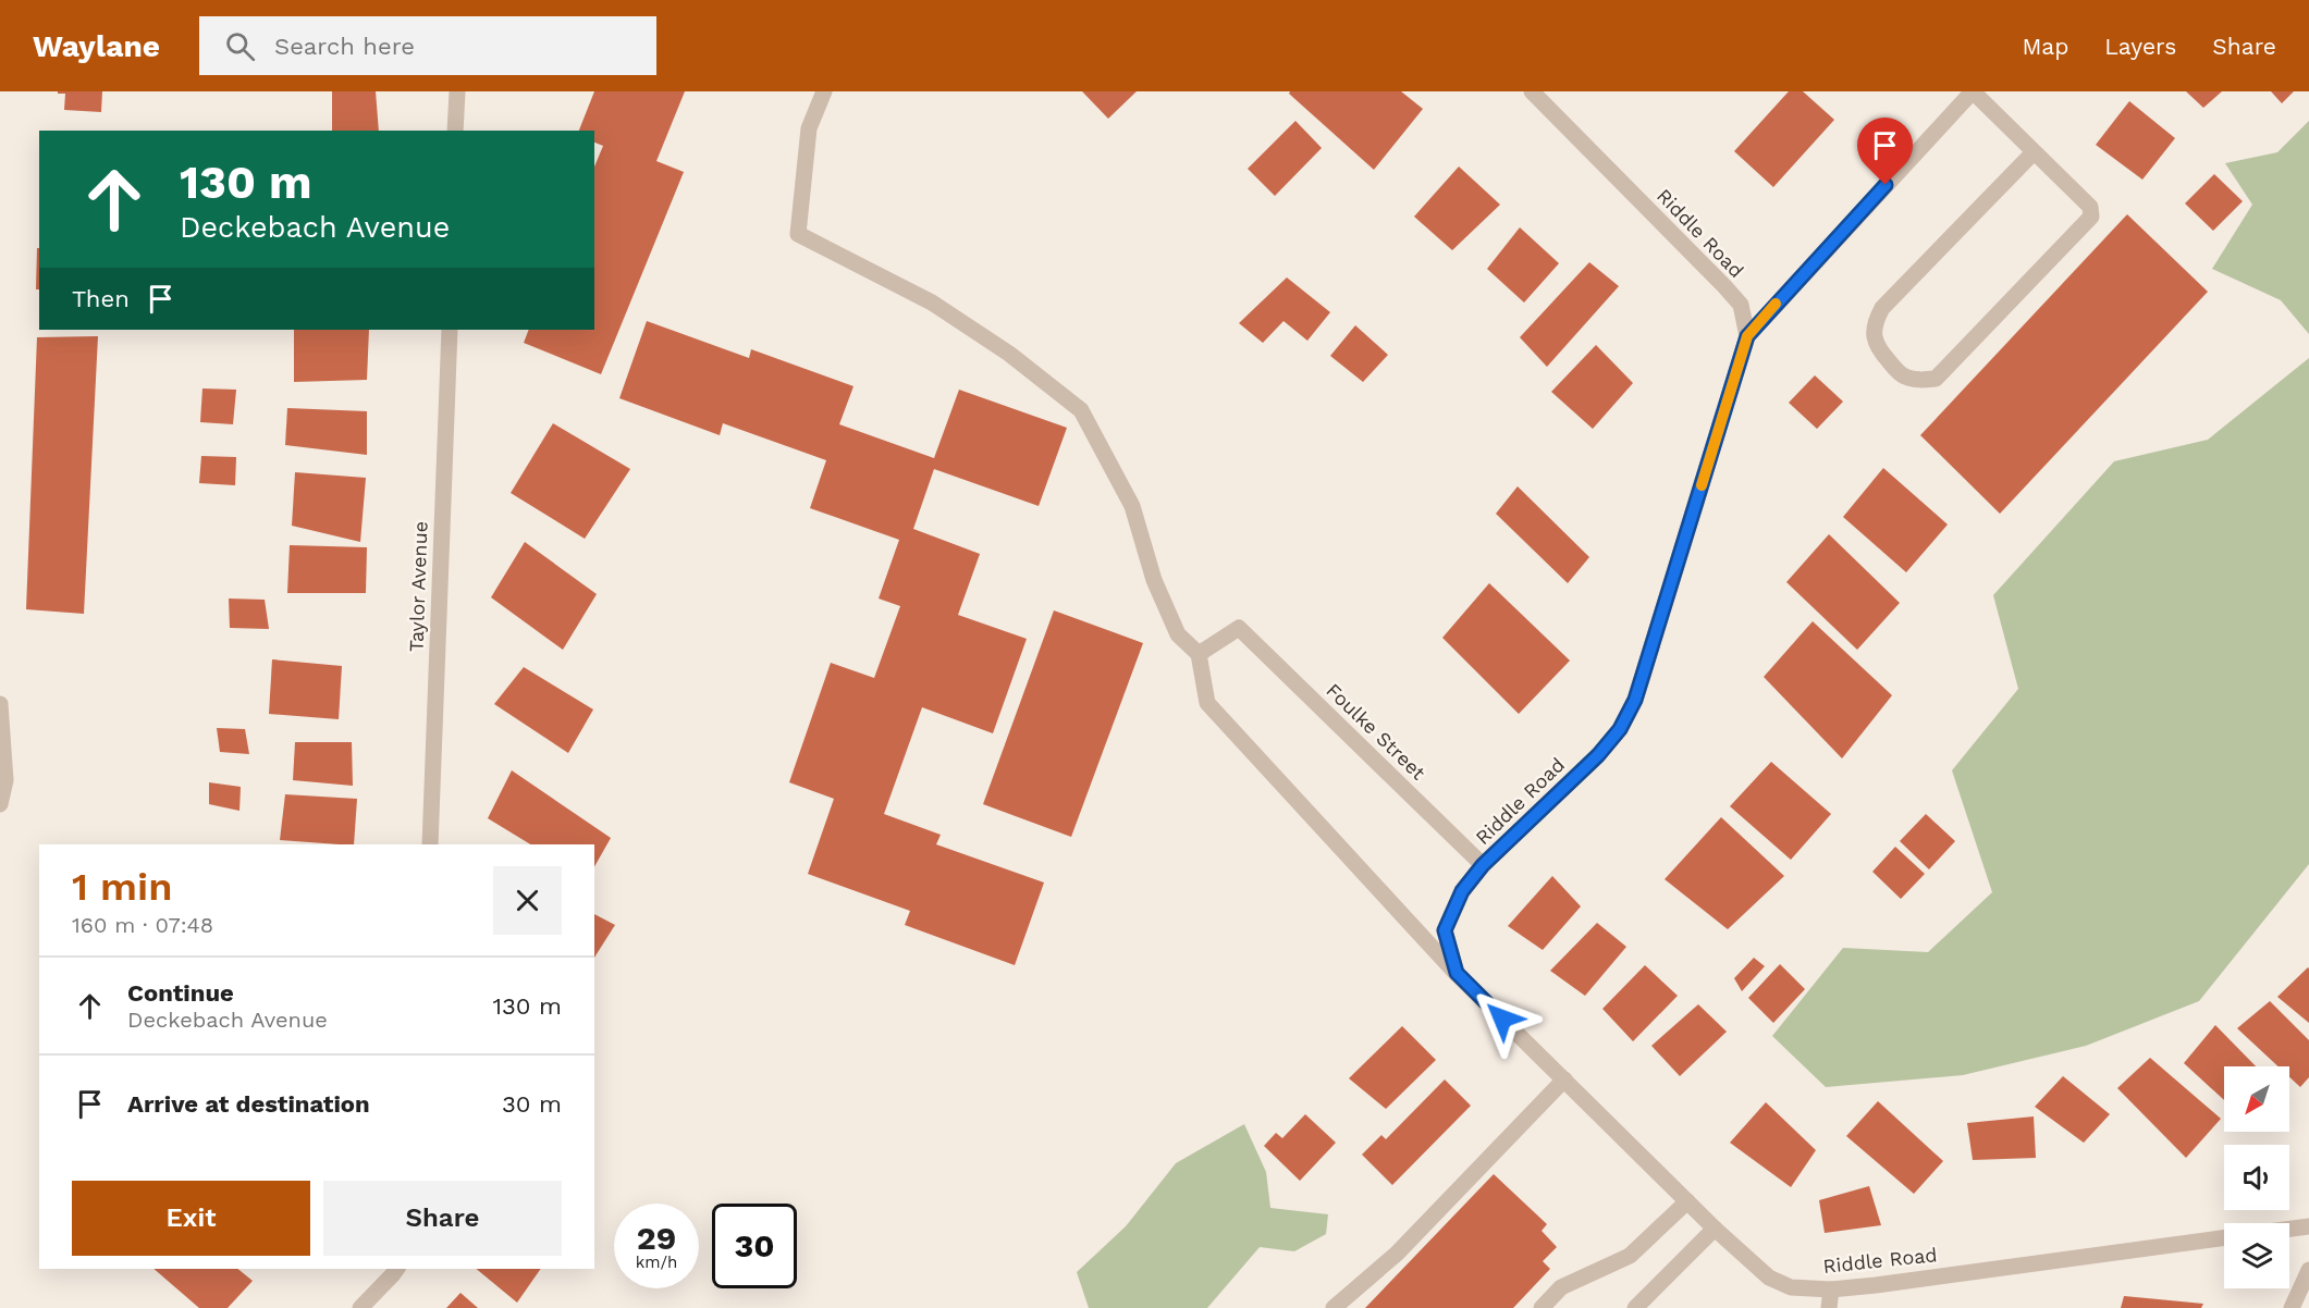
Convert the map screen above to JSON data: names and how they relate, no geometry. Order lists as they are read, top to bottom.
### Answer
{
  "streets": {
    "street": ["Riddle Road", "Taylor Avenue", "Foulke Street"]
  },
  "crossings": [
    ["Riddle Road", "Foulke Street"]
  ],
  "north": "bottom left",
  "page": {
    "header": "Waylane",
    "search": "Search here",
    "nav": ["Map", "Layers", "Share"],
    "turn": ["130 m", "Deckebach Avenue"],
    "then": "Then",
    "heading": ["1 min", "160 m · 07:48"],
    "list": [
      {
        "name": "Continue",
        "note": "Deckebach Avenue",
        "value": "130 m"
      },
      {
        "name": "Arrive at destination",
        "value": "30 m"
      }
    ],
    "buttons": ["Exit", "Share"],
    "speed": "29 km/h",
    "limit": "30"
  }
}
